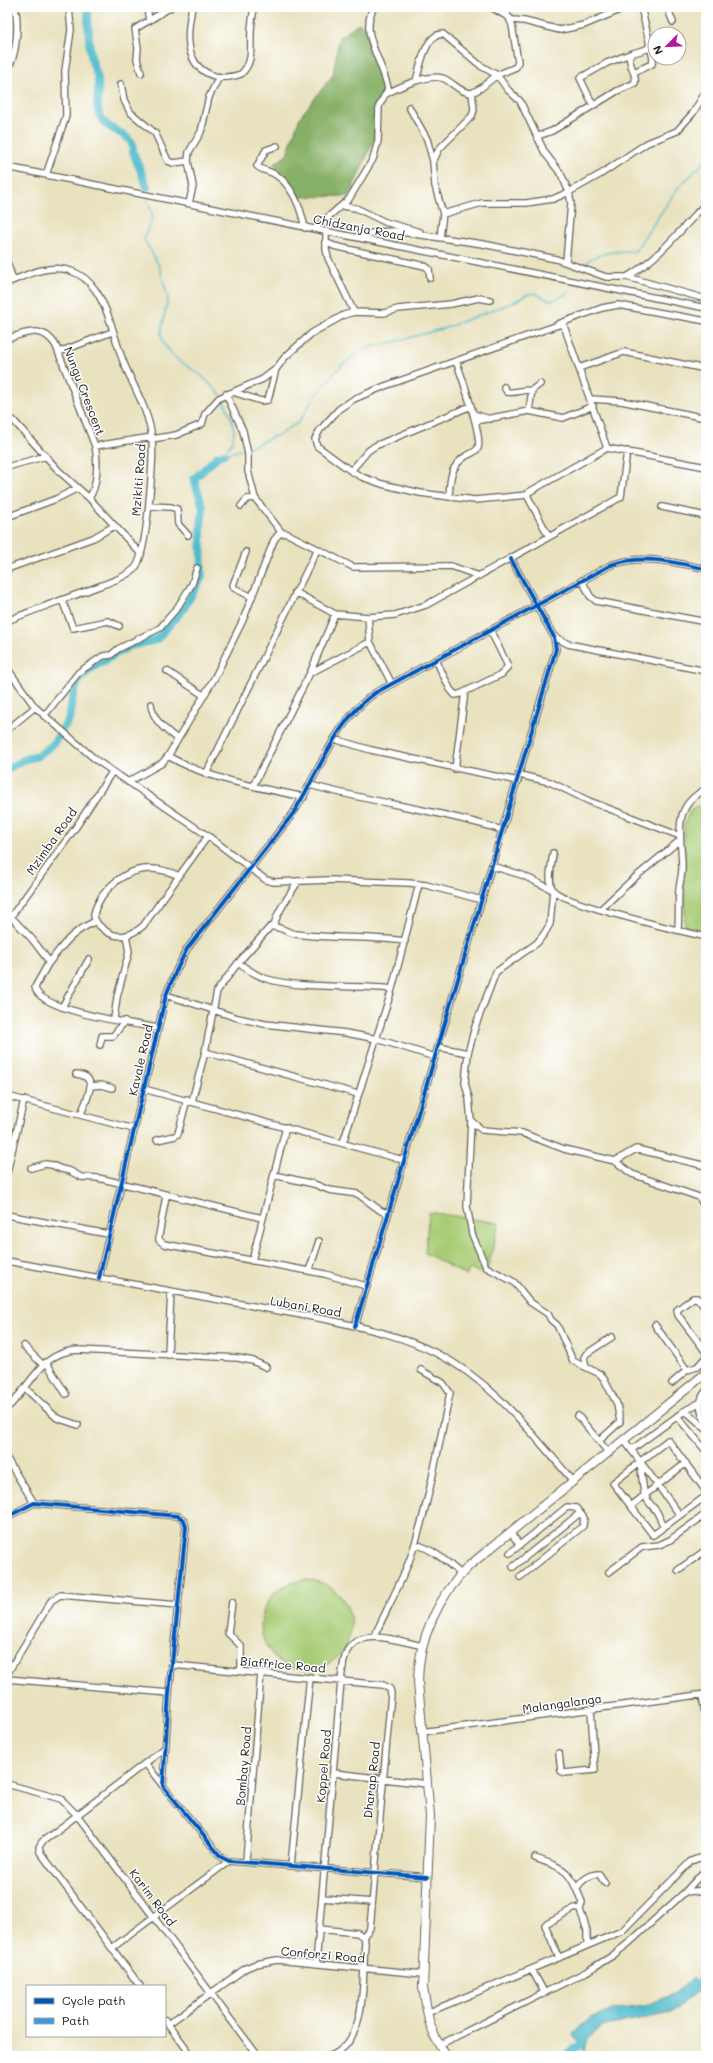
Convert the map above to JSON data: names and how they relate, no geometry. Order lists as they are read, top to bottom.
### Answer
{
  "streets": {
    "street": [
      "Chidzanja Road",
      "Nungu Crescent",
      "Mzikiti Road",
      "Mzimba Road",
      "Kavale Road",
      "Lubani Road",
      "Biaffrice Road",
      "Malangalanga",
      "Bombay Road",
      "Koppel Road",
      "Dharap Road",
      "Karim Road",
      "Conforzi Road"
    ]
  },
  "crossings": [
    ["Kavale Road", "Lubani Road"],
    ["Biaffrice Road", "Bombay Road"],
    ["Biaffrice Road", "Koppel Road"],
    ["Biaffrice Road", "Dharap Road"],
    ["Koppel Road", "Conforzi Road"],
    ["Karim Road", "Conforzi Road"]
  ],
  "legend": ["Cycle path", "Path"],
  "north": "bottom left"
}
